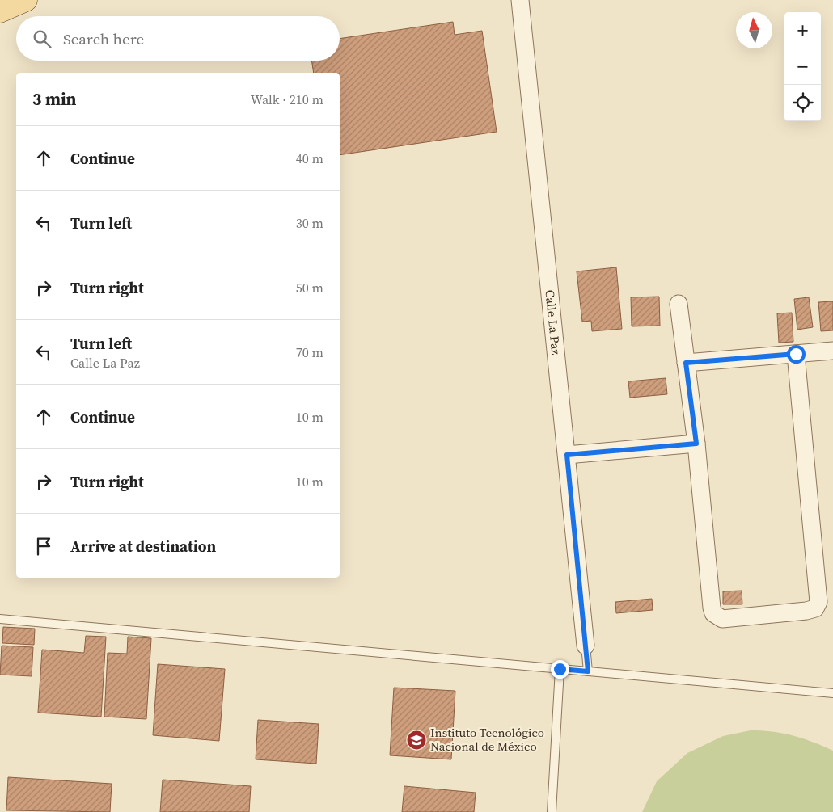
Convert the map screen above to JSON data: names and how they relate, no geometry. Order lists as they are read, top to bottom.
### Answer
{
  "streets": {
    "street": ["Calle La Paz"]
  },
  "places": {
    "school or university": ["Instituto Tecnológico Nacional de México"]
  },
  "north": "top",
  "page": {
    "map_buttons": ["+", "−"],
    "search": "Search here",
    "heading": ["3 min", "Walk · 210 m"],
    "list": [
      ["Continue", "40 m"],
      ["Turn left", "30 m"],
      ["Turn right", "50 m"],
      ["Turn left", "Calle La Paz", "70 m"],
      ["Continue", "10 m"],
      ["Turn right", "10 m"],
      "Arrive at destination"
    ]
  }
}
